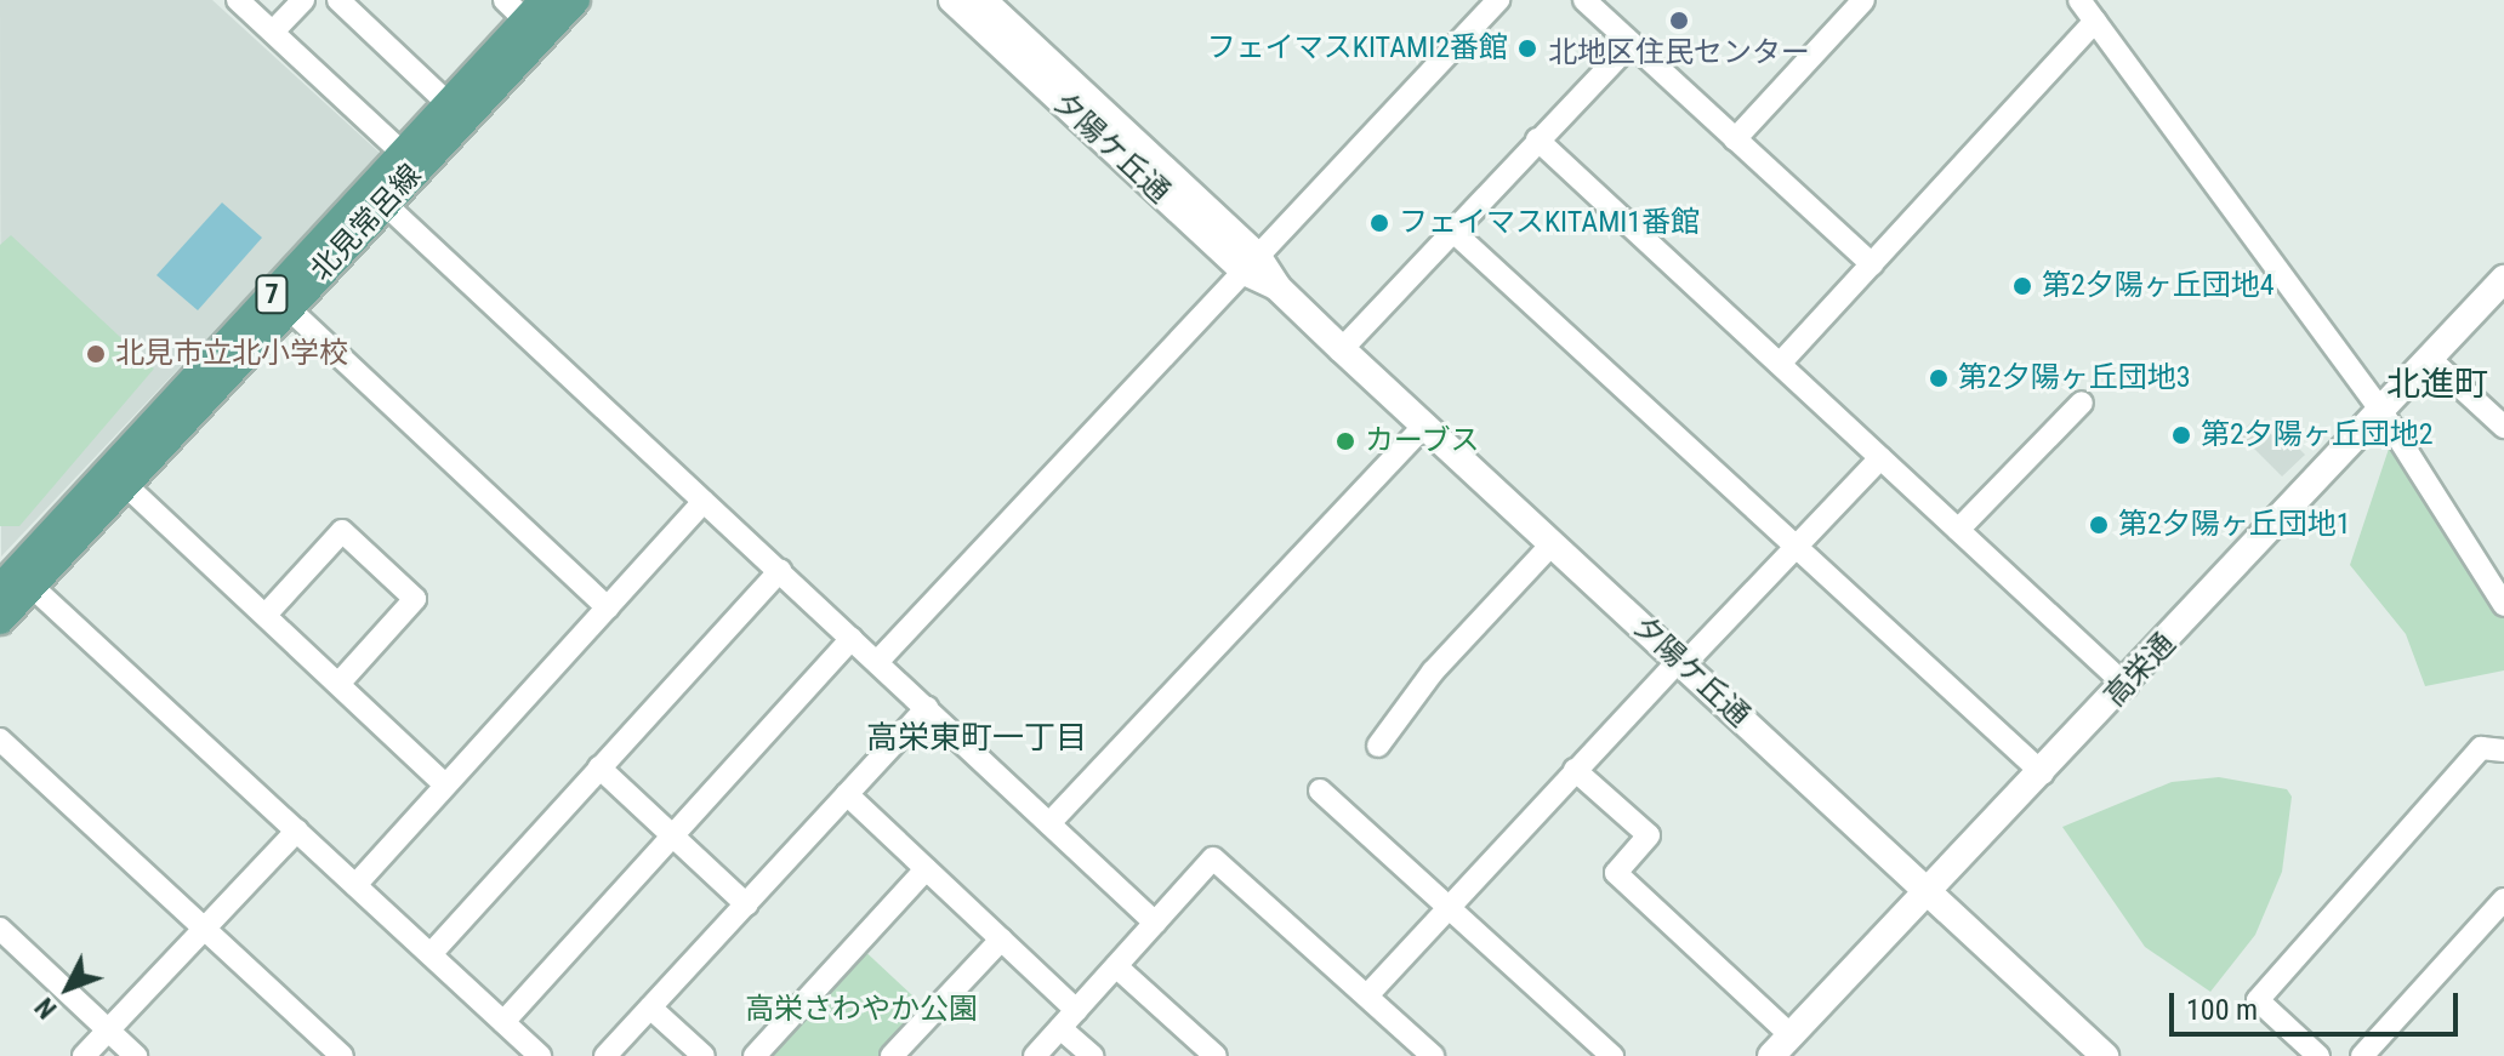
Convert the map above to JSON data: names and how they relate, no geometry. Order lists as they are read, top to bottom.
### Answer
{
  "streets": {
    "main road": ["北見常呂線", "7"],
    "street": ["夕陽ケ丘通", "高栄通"]
  },
  "crossings": [
    ["夕陽ケ丘通", "高栄通"]
  ],
  "districts": ["北進町", "高栄東町一丁目"],
  "parks": ["高栄さわやか公園"],
  "places": [
    "北地区住民センター",
    "フェイマスKITAMI2番館",
    "フェイマスKITAMI1番館",
    "第2夕陽ヶ丘団地4",
    "北見市立北小学校",
    "第2夕陽ヶ丘団地3",
    "第2夕陽ヶ丘団地2",
    "カーブス",
    "第2夕陽ヶ丘団地1"
  ],
  "scale_bar": "100 m",
  "north": "bottom left"
}
